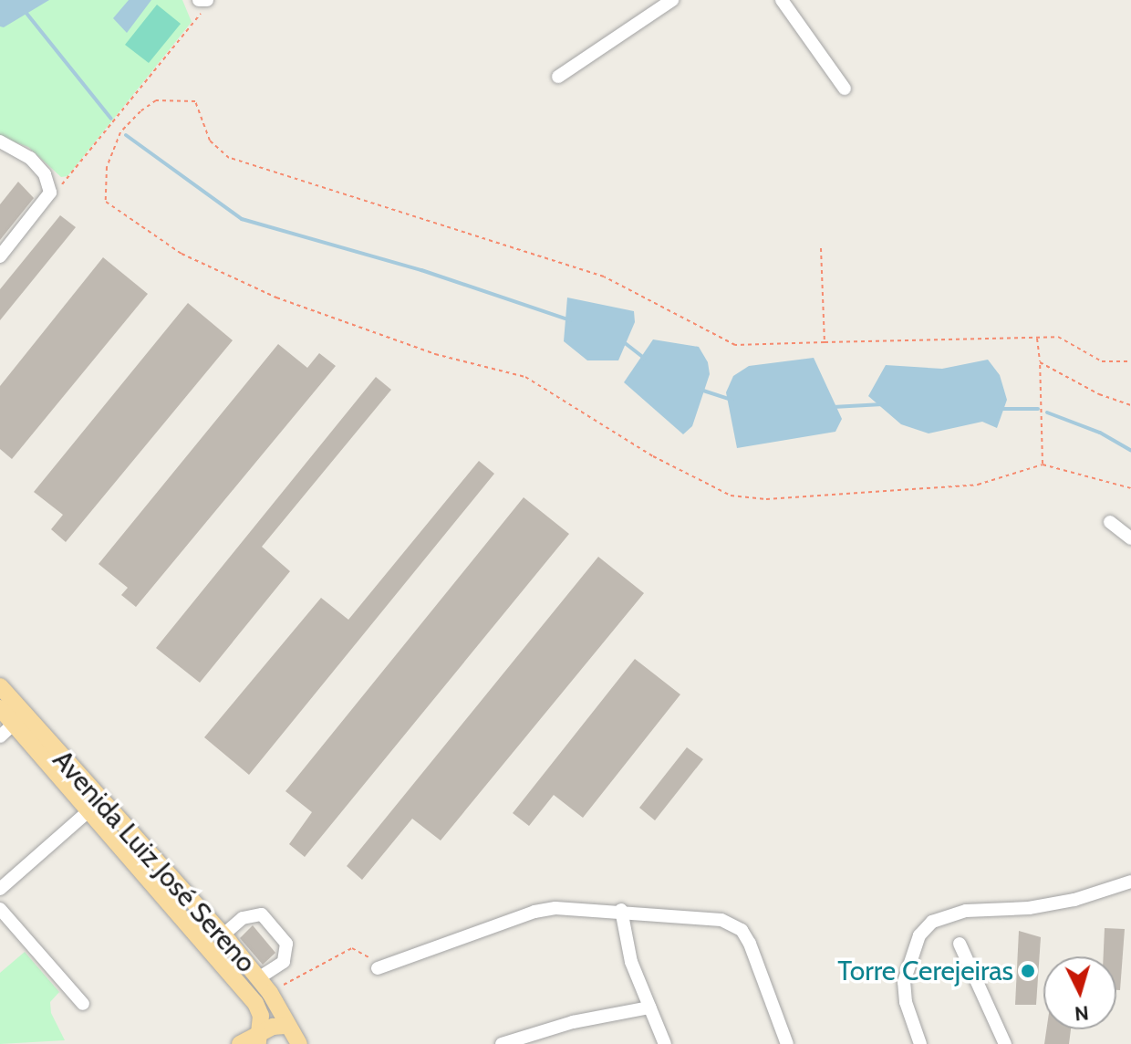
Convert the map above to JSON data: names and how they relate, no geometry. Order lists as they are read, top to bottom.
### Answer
{
  "streets": {
    "main road": ["Avenida Luiz José Sereno"]
  },
  "places": ["Torre Cerejeiras"],
  "north": "bottom"
}
